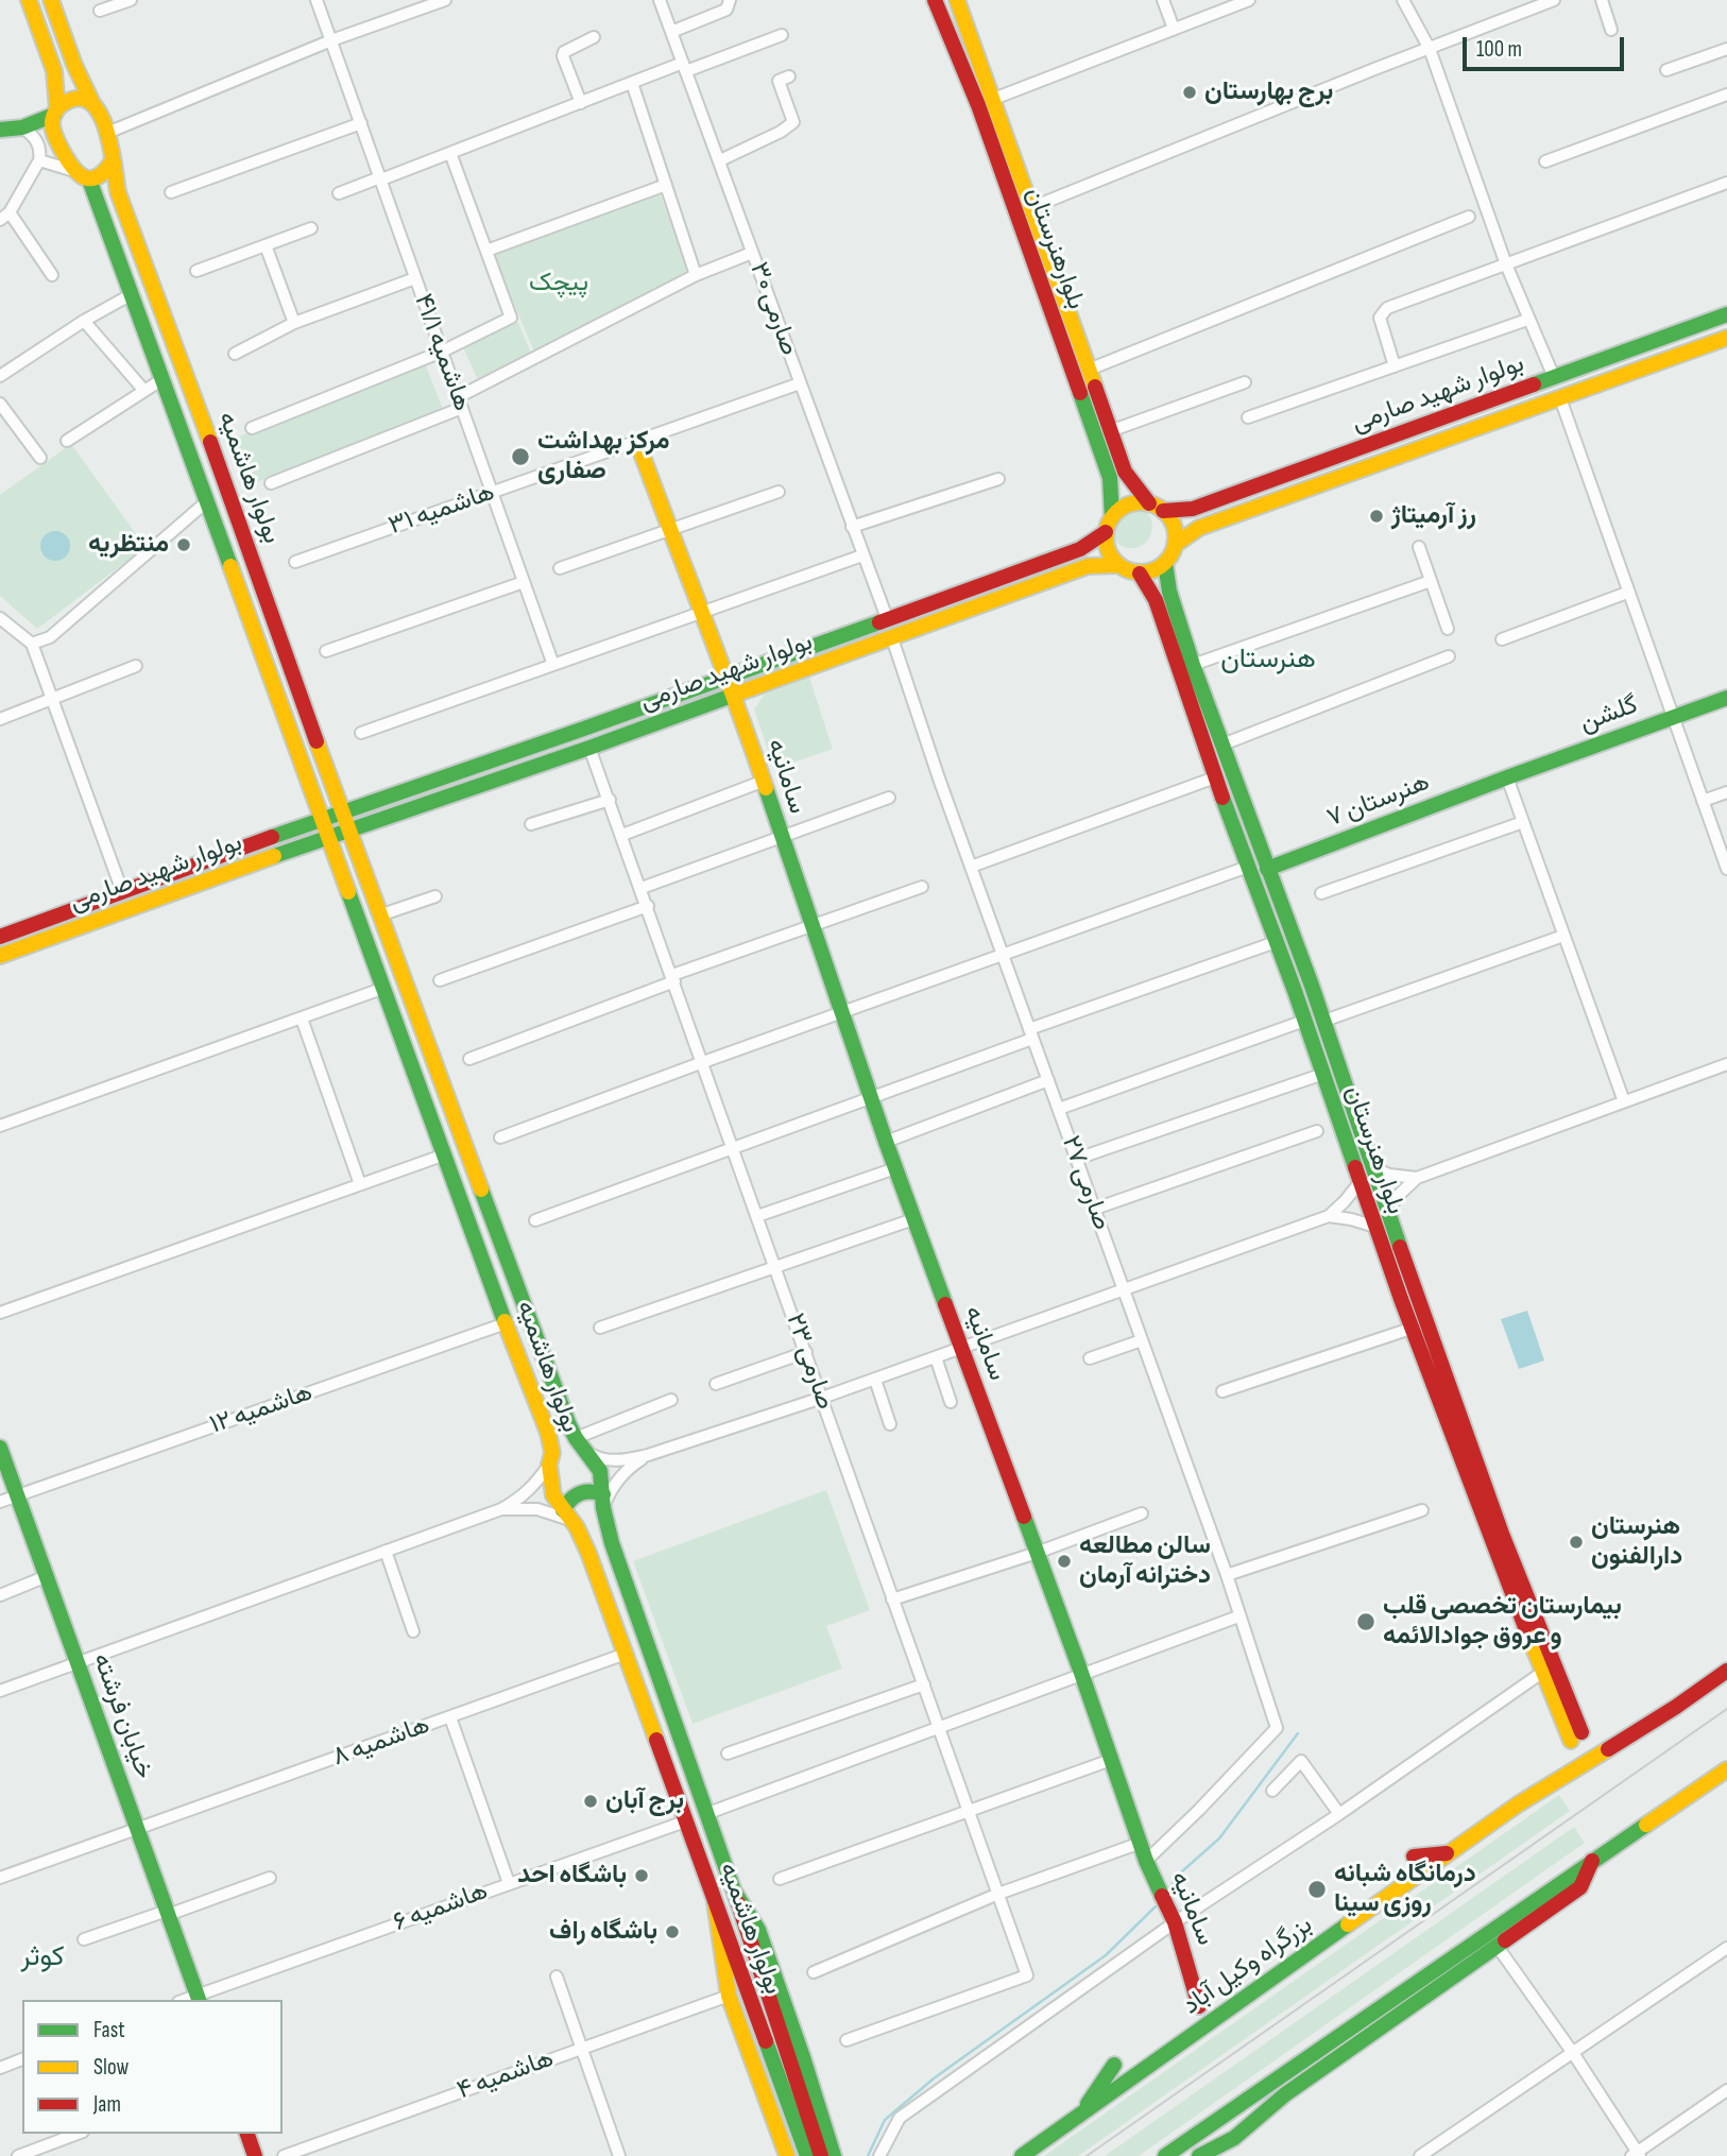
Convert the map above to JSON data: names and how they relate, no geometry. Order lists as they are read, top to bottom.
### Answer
{
  "streets": {
    "main road": [
      "بلوارهنرستان",
      "بولوار شهید صارمی",
      "بولوار هاشمیه",
      "گلشن",
      "سامانیه",
      "هنرستان ۷",
      "بلوار هنرستان",
      "خیابان فرشته",
      "بزرگراه وکیل آباد"
    ],
    "street": [
      "صارمی ۳۰",
      "هاشمیه ۴۱/۱",
      "هاشمیه ۳۱",
      "صارمی ۲۷",
      "صارمی ۲۳",
      "هاشمیه ۱۲",
      "هاشمیه ۸",
      "هاشمیه ۶",
      "هاشمیه ۴"
    ]
  },
  "crossings": [
    ["بلوارهنرستان", "بولوار شهید صارمی"],
    ["بلوارهنرستان", "بلوار هنرستان"],
    ["صارمی ۳۰", "بولوار شهید صارمی"],
    ["صارمی ۳۰", "هاشمیه ۳۱"],
    ["هاشمیه ۴۱/۱", "هاشمیه ۳۱"],
    ["بولوار شهید صارمی", "بولوار هاشمیه"],
    ["بولوار شهید صارمی", "سامانیه"],
    ["بولوار شهید صارمی", "بلوار هنرستان"],
    ["بولوار شهید صارمی", "صارمی ۲۷"],
    ["بولوار شهید صارمی", "صارمی ۲۳"],
    ["بولوار هاشمیه", "هاشمیه ۱۲"],
    ["بولوار هاشمیه", "هاشمیه ۸"],
    ["بولوار هاشمیه", "هاشمیه ۶"],
    ["هاشمیه ۳۱", "سامانیه"],
    ["گلشن", "هنرستان ۷"],
    ["سامانیه", "صارمی ۲۷"],
    ["هنرستان ۷", "بلوار هنرستان"],
    ["هاشمیه ۱۲", "خیابان فرشته"],
    ["خیابان فرشته", "هاشمیه ۸"],
    ["خیابان فرشته", "هاشمیه ۶"]
  ],
  "districts": ["هنرستان", "کوثر"],
  "parks": ["پیچک"],
  "places": [
    "برج بهارستان",
    "مرکز بهداشت صفاری",
    "رز آرمیتاژ",
    "منتظریه",
    "هنرستان دارالفنون",
    "سالن مطالعه دخترانه آرمان",
    "بیمارستان تخصصی قلب و عروق جوادالائمه",
    "برج آبان",
    "باشگاه احد",
    "درمانگاه شبانه روزی سینا",
    "باشگاه راف"
  ],
  "legend": ["Fast", "Slow", "Jam"],
  "scale_bar": "100 m"
}
